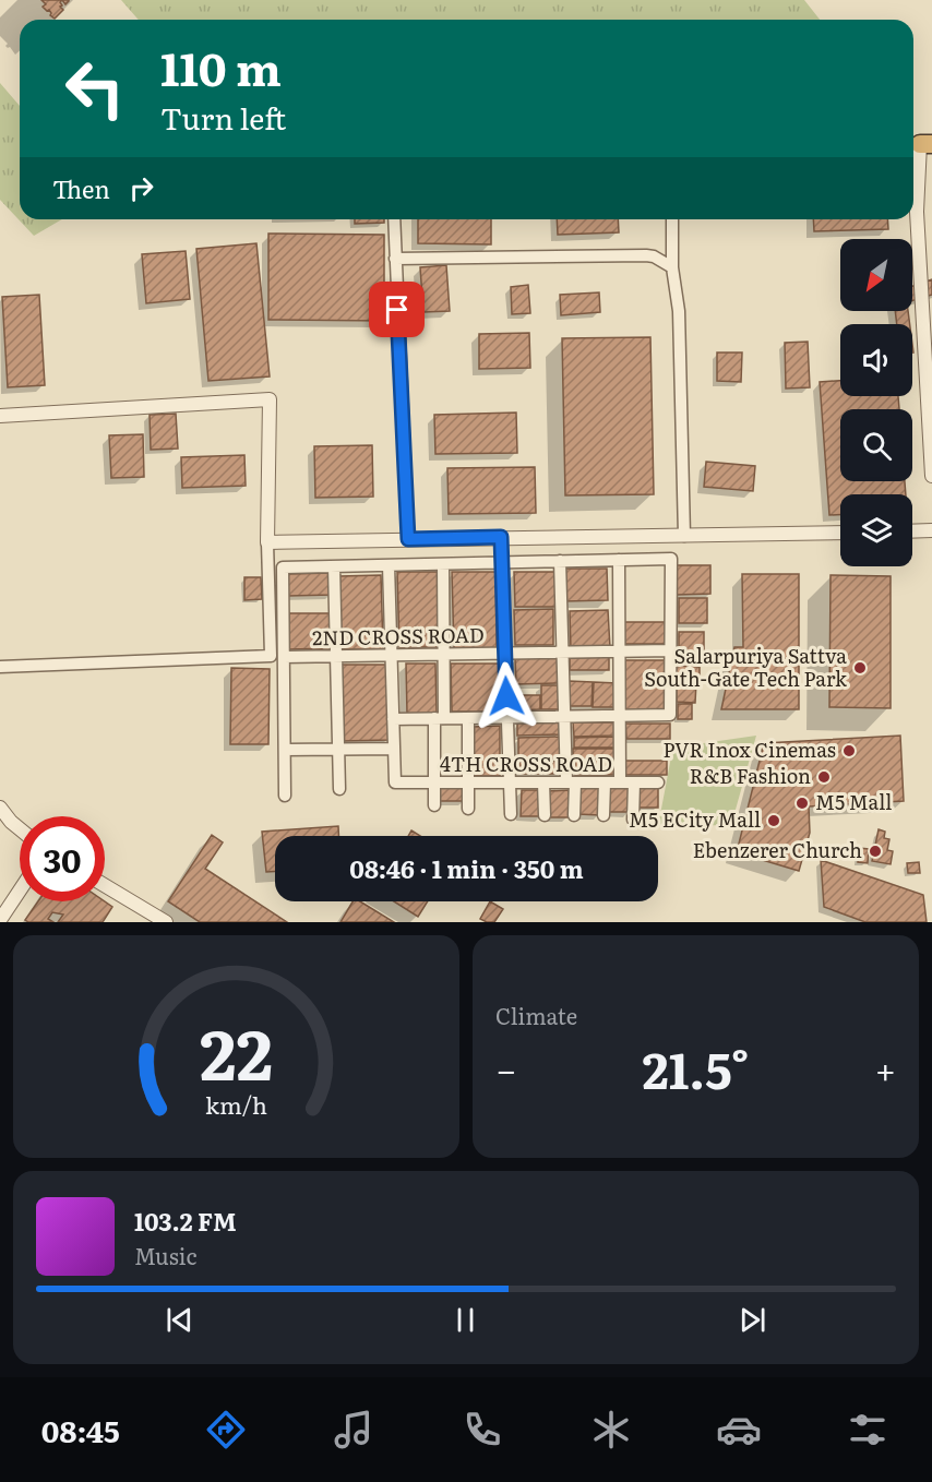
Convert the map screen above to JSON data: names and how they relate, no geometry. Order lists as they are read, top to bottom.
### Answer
{
  "streets": {
    "street": ["2ND CROSS ROAD", "4TH CROSS ROAD"]
  },
  "places": [
    "Salarpuriya Sattva South-Gate Tech Park",
    "PVR Inox Cinemas",
    "R&B Fashion",
    "M5 Mall",
    "M5 ECity Mall",
    "Ebenzerer Church"
  ],
  "north": "bottom left",
  "page": {
    "turn": ["110 m", "Turn left"],
    "then": "Then",
    "limit": "30",
    "trip": "08:46 · 1 min · 350 m",
    "tile": "Climate",
    "heat": ["−", "21.5°", "+"],
    "song": ["103.2 FM", "Music"],
    "tabs": "08:45",
    "gauge": ["22", "km/h"]
  }
}
